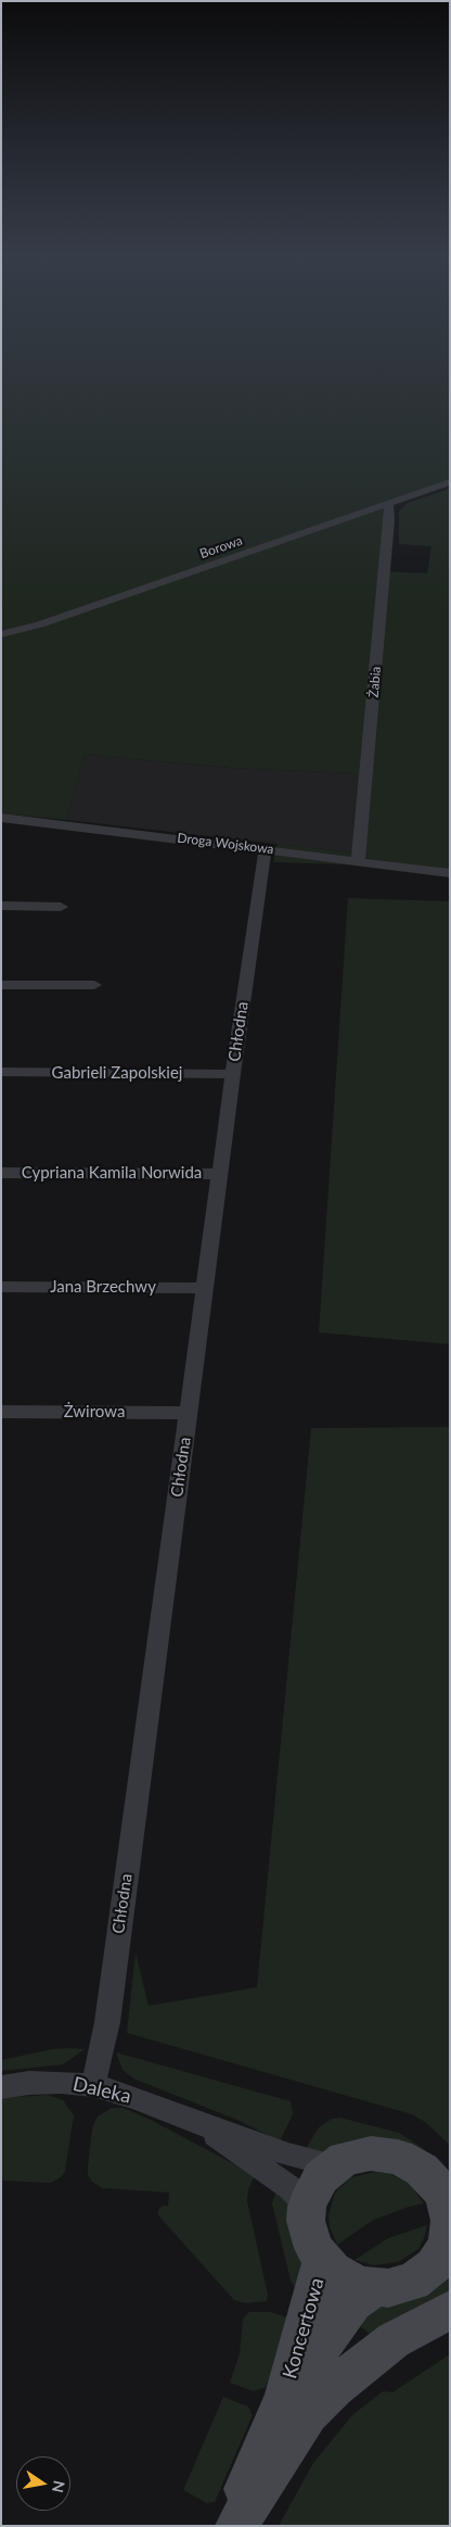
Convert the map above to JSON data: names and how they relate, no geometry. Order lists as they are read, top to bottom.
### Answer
{
  "streets": {
    "street": [
      "Borowa",
      "Żabia",
      "Droga Wojskowa",
      "Chłodna",
      "Gabrieli Zapolskiej",
      "Cypriana Kamila Norwida",
      "Jana Brzechwy",
      "Żwirowa",
      "Daleka",
      "Koncertowa"
    ]
  },
  "crossings": [
    ["Borowa", "Żabia"],
    ["Żabia", "Droga Wojskowa"],
    ["Droga Wojskowa", "Chłodna"],
    ["Chłodna", "Gabrieli Zapolskiej"],
    ["Chłodna", "Cypriana Kamila Norwida"],
    ["Chłodna", "Jana Brzechwy"],
    ["Chłodna", "Żwirowa"],
    ["Chłodna", "Daleka"],
    ["Daleka", "Koncertowa"]
  ],
  "north": "right"
}
